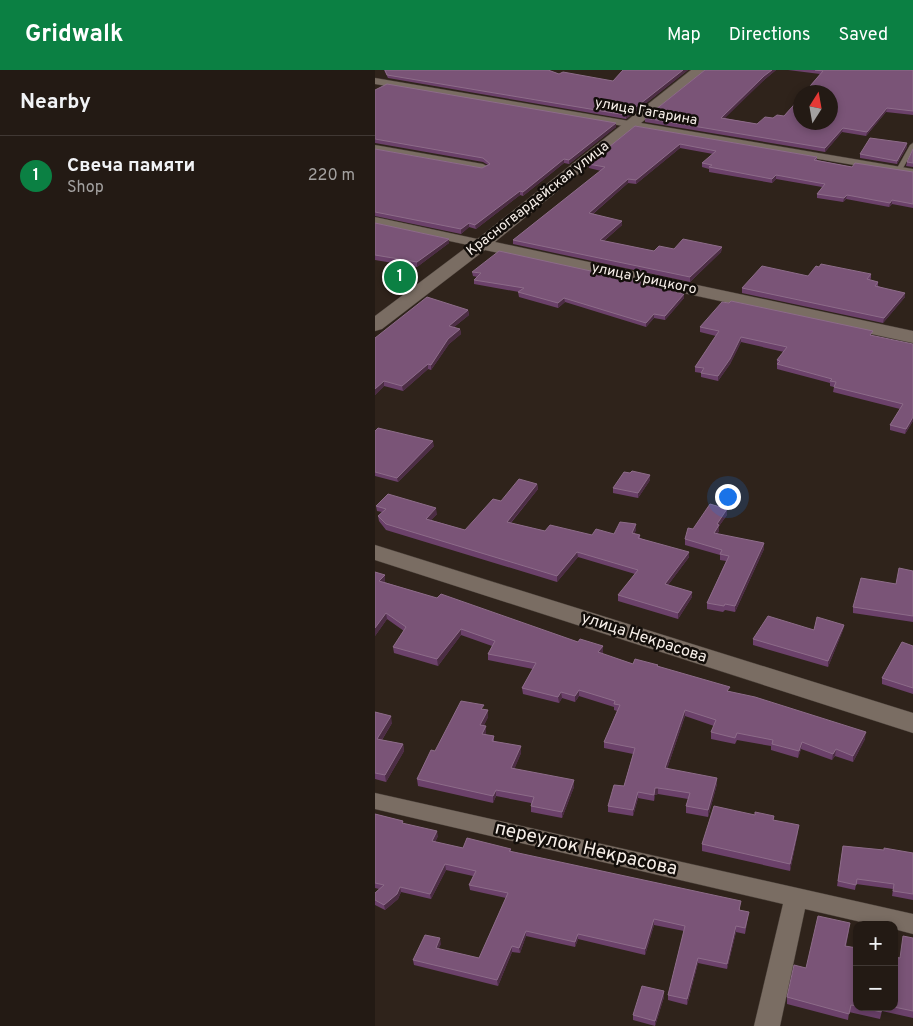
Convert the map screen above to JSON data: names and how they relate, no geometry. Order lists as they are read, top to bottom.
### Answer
{
  "streets": {
    "street": [
      "улица Гагарина",
      "Красногвардейская улица",
      "улица Урицкого",
      "улица Некрасова",
      "переулок Некрасова"
    ]
  },
  "crossings": [
    ["улица Гагарина", "Красногвардейская улица"],
    ["Красногвардейская улица", "улица Урицкого"]
  ],
  "north": "top",
  "page": {
    "header": "Gridwalk",
    "nav": ["Map", "Directions", "Saved"],
    "heading": "Nearby",
    "list": [
      {
        "mark": "1",
        "name": "Свеча памяти",
        "note": "Shop",
        "value": "220 m"
      }
    ],
    "pins": "1",
    "map_buttons": ["+", "−"]
  }
}
